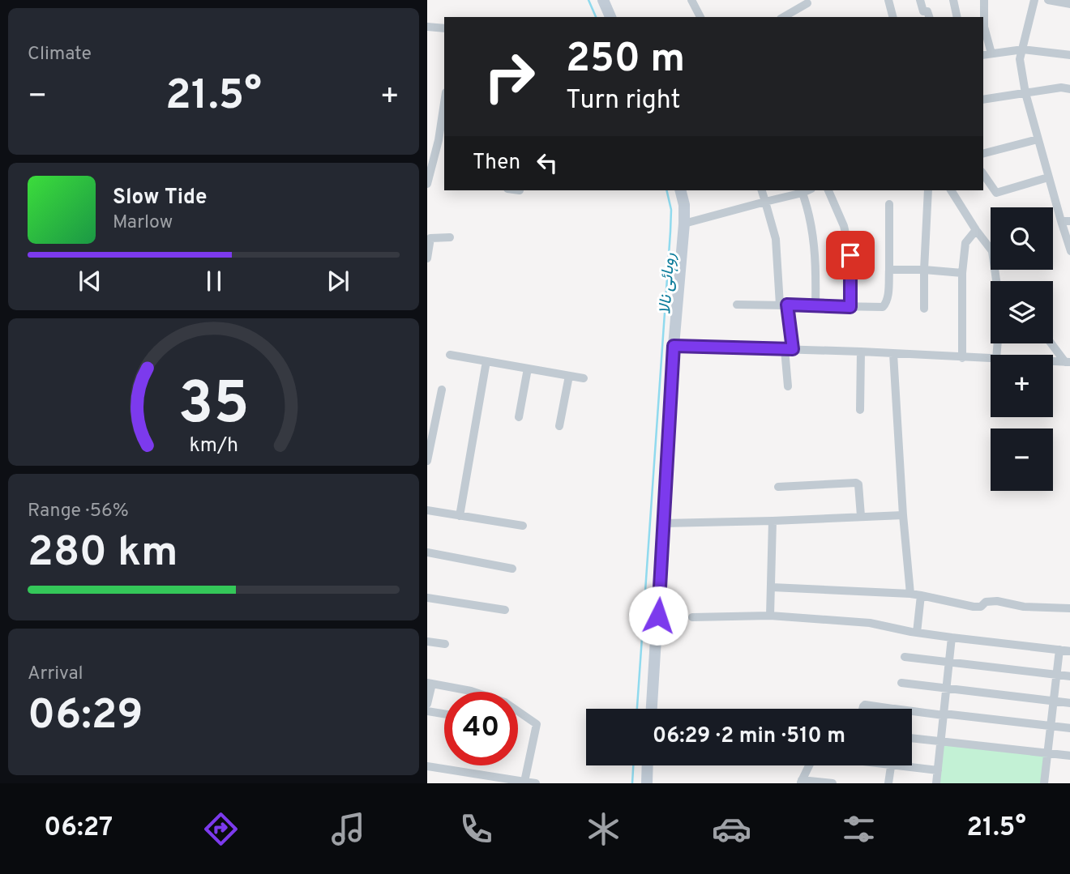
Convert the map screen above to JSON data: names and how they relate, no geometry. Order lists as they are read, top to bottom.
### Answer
{
  "water": ["روہائی نالا"],
  "page": {
    "tile": [
      "Climate",
      ["Range · 56%", "280 km"],
      ["Arrival", "06:29"]
    ],
    "turn": ["250 m", "Turn right"],
    "heat": ["−", "21.5°", "+"],
    "then": "Then",
    "song": ["Slow Tide", "Marlow"],
    "map_buttons": ["+", "−"],
    "limit": "40",
    "trip": "06:29 · 2 min · 510 m",
    "tabs": ["06:27", "21.5°"],
    "gauge": ["35", "km/h"]
  }
}
